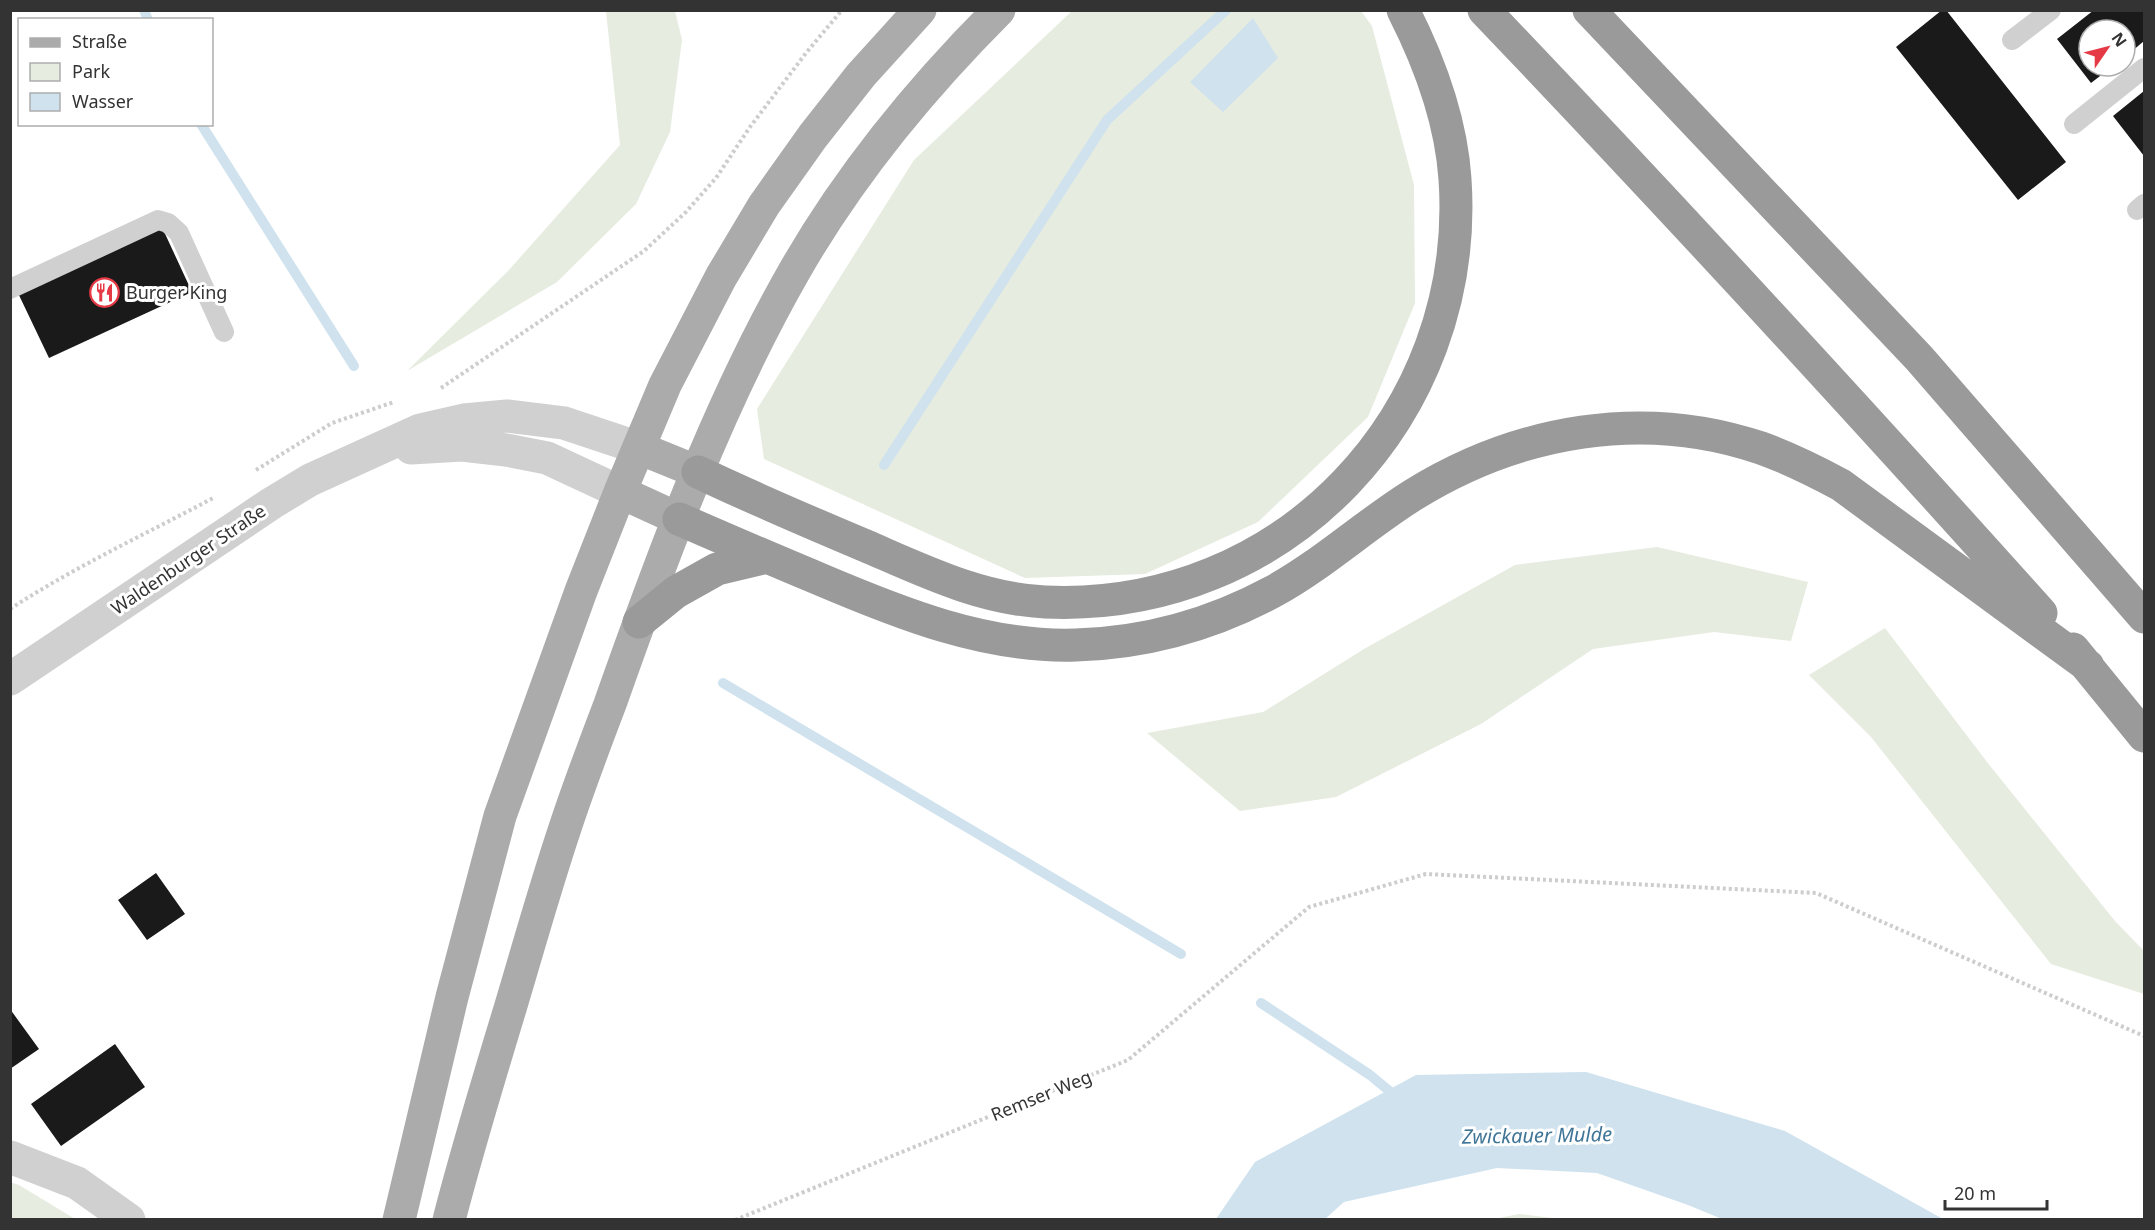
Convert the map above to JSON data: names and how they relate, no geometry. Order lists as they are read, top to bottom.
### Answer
{
  "streets": {
    "street": ["Waldenburger Straße"],
    "path": ["Remser Weg"]
  },
  "water": ["Zwickauer Mulde"],
  "places": {
    "restaurant": ["Burger King"]
  },
  "legend": ["Straße", "Park", "Wasser"],
  "scale_bar": "20 m",
  "north": "top right"
}
